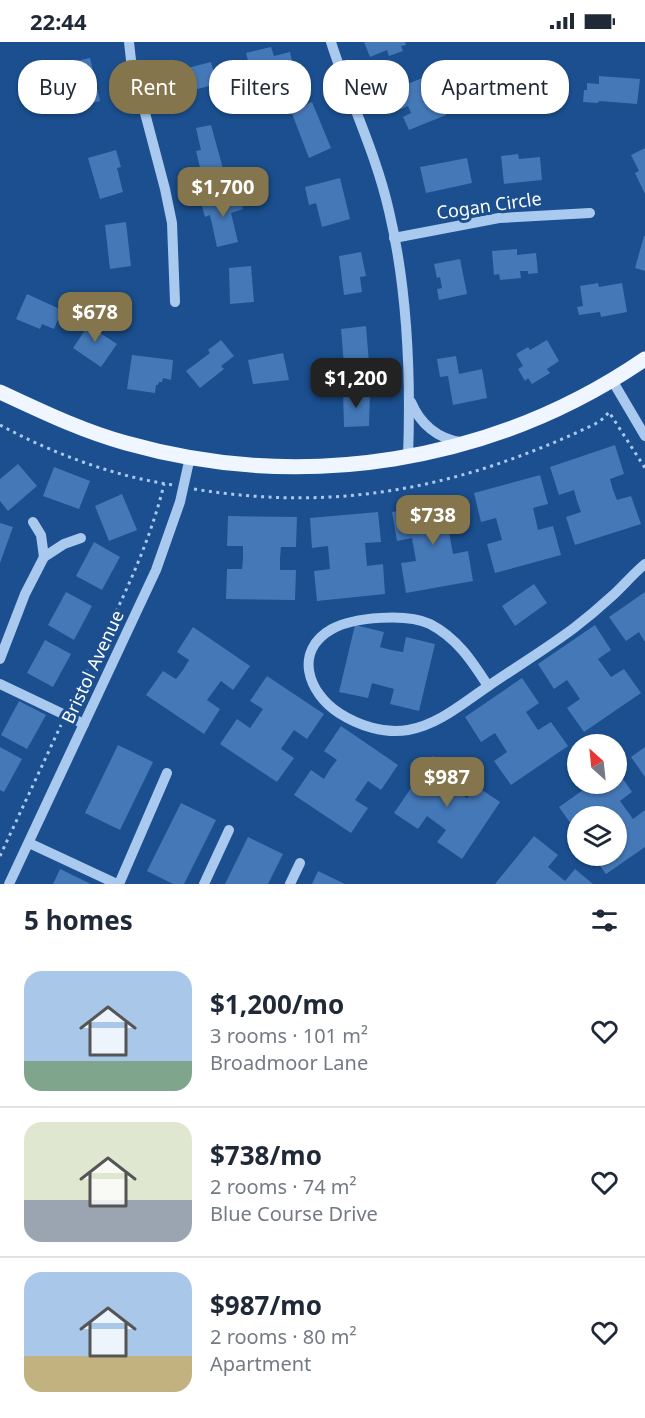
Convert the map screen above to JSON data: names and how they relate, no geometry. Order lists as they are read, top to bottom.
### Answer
{
  "streets": {
    "street": ["Cogan Circle", "Bristol Avenue"]
  },
  "north": "top left",
  "page": {
    "status": "22:44",
    "chip": [
      "Buy",
      "Rent",
      "Filters",
      "New",
      "Apartment"
    ],
    "price": [
      "$1,700",
      "$678",
      "$1,200",
      "$738",
      "$987"
    ],
    "heading": "5 homes",
    "list": [
      {
        "name": "$1,200/mo",
        "note": "3 rooms · 101 m² · Broadmoor Lane"
      },
      {
        "name": "$738/mo",
        "note": "2 rooms · 74 m² · Blue Course Drive"
      },
      {
        "name": "$987/mo",
        "note": "2 rooms · 80 m² · Apartment"
      }
    ]
  }
}
